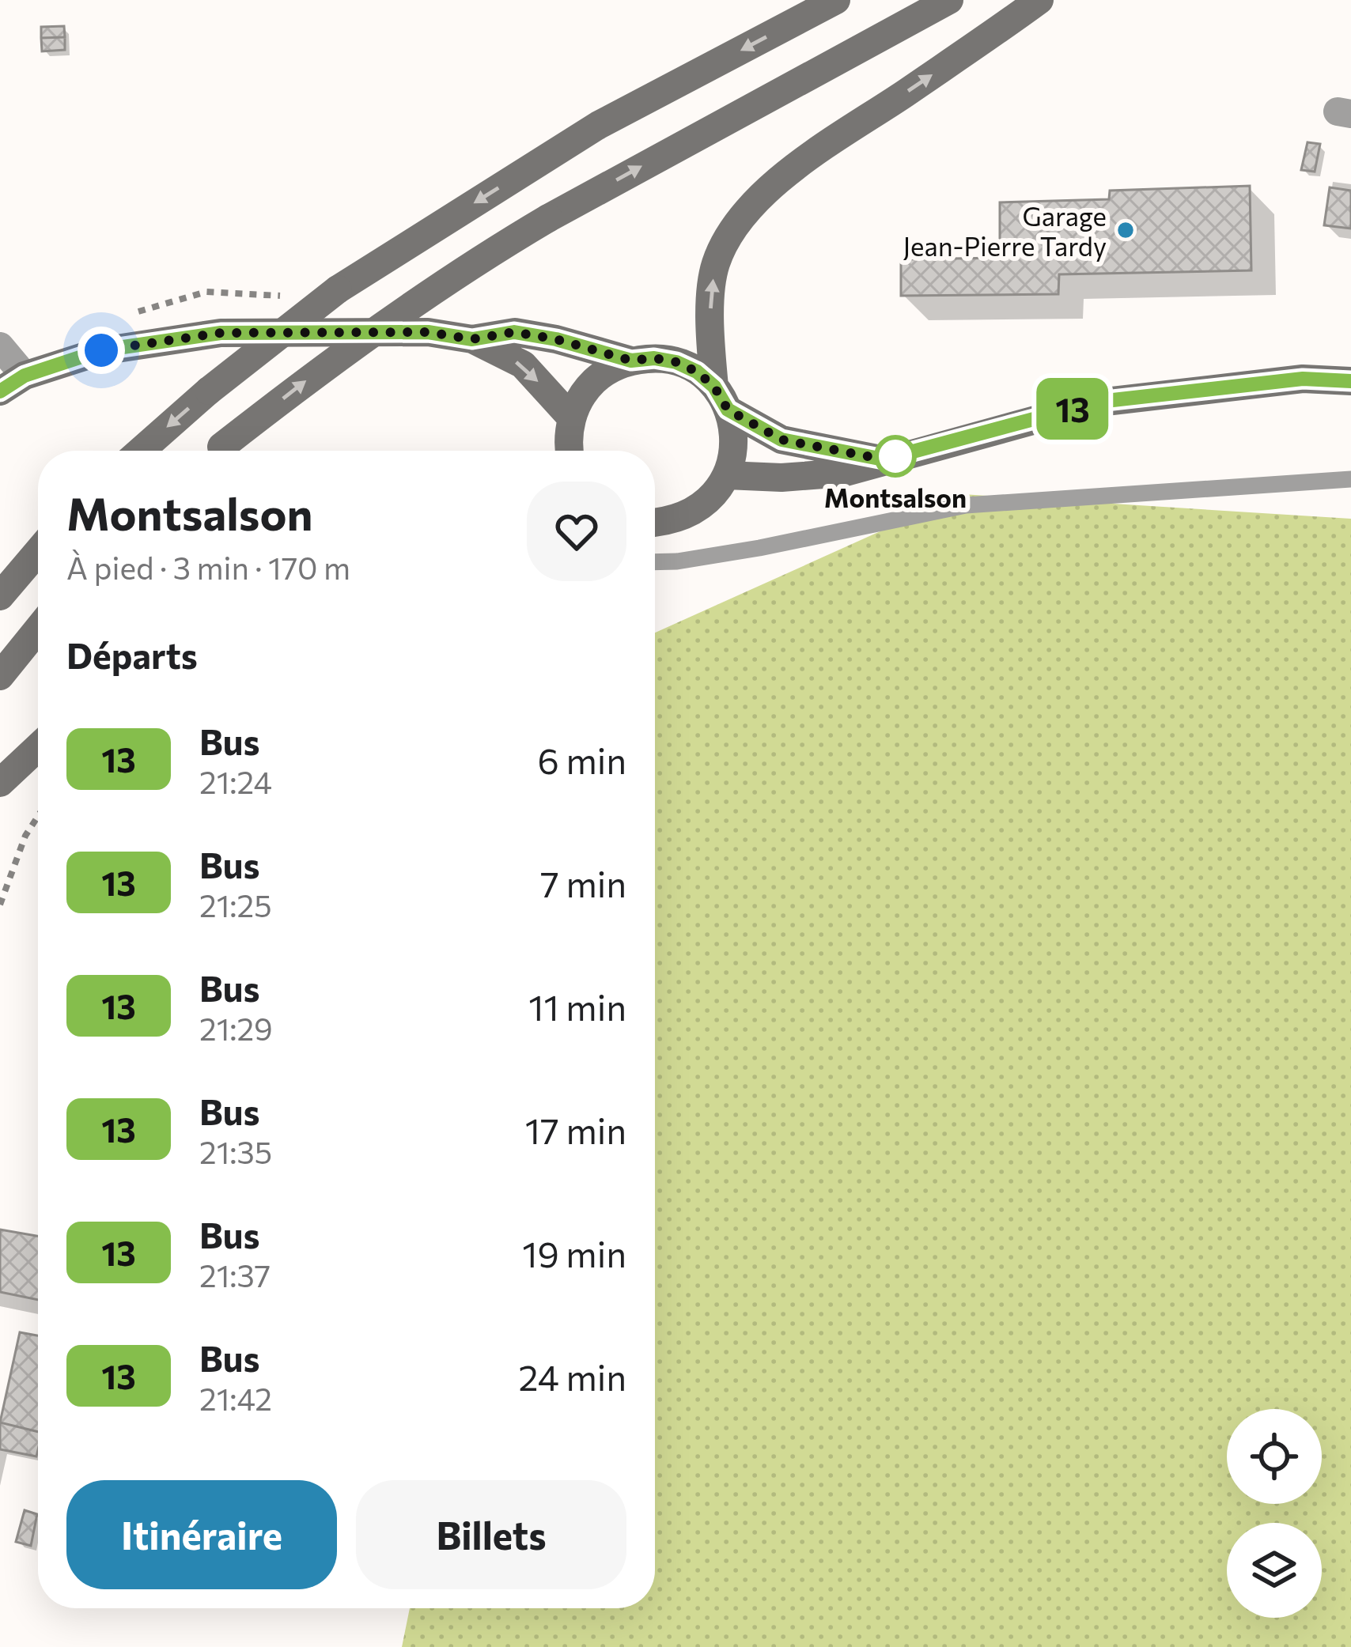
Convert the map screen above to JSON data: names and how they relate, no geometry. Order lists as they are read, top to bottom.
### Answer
{
  "places": ["Garage Jean-Pierre Tardy", "Montsalson"],
  "lines": ["bus line 13"],
  "page": {
    "on_map": "13",
    "heading": [
      ["Montsalson", "À pied · 3 min · 170 m"],
      "Départs"
    ],
    "list": [
      {
        "mark": "13",
        "name": "Bus",
        "note": "21:24",
        "value": "6 min"
      },
      {
        "mark": "13",
        "name": "Bus",
        "note": "21:25",
        "value": "7 min"
      },
      {
        "mark": "13",
        "name": "Bus",
        "note": "21:29",
        "value": "11 min"
      },
      {
        "mark": "13",
        "name": "Bus",
        "note": "21:35",
        "value": "17 min"
      },
      {
        "mark": "13",
        "name": "Bus",
        "note": "21:37",
        "value": "19 min"
      },
      {
        "mark": "13",
        "name": "Bus",
        "note": "21:42",
        "value": "24 min"
      }
    ],
    "buttons": ["Itinéraire", "Billets"]
  }
}
